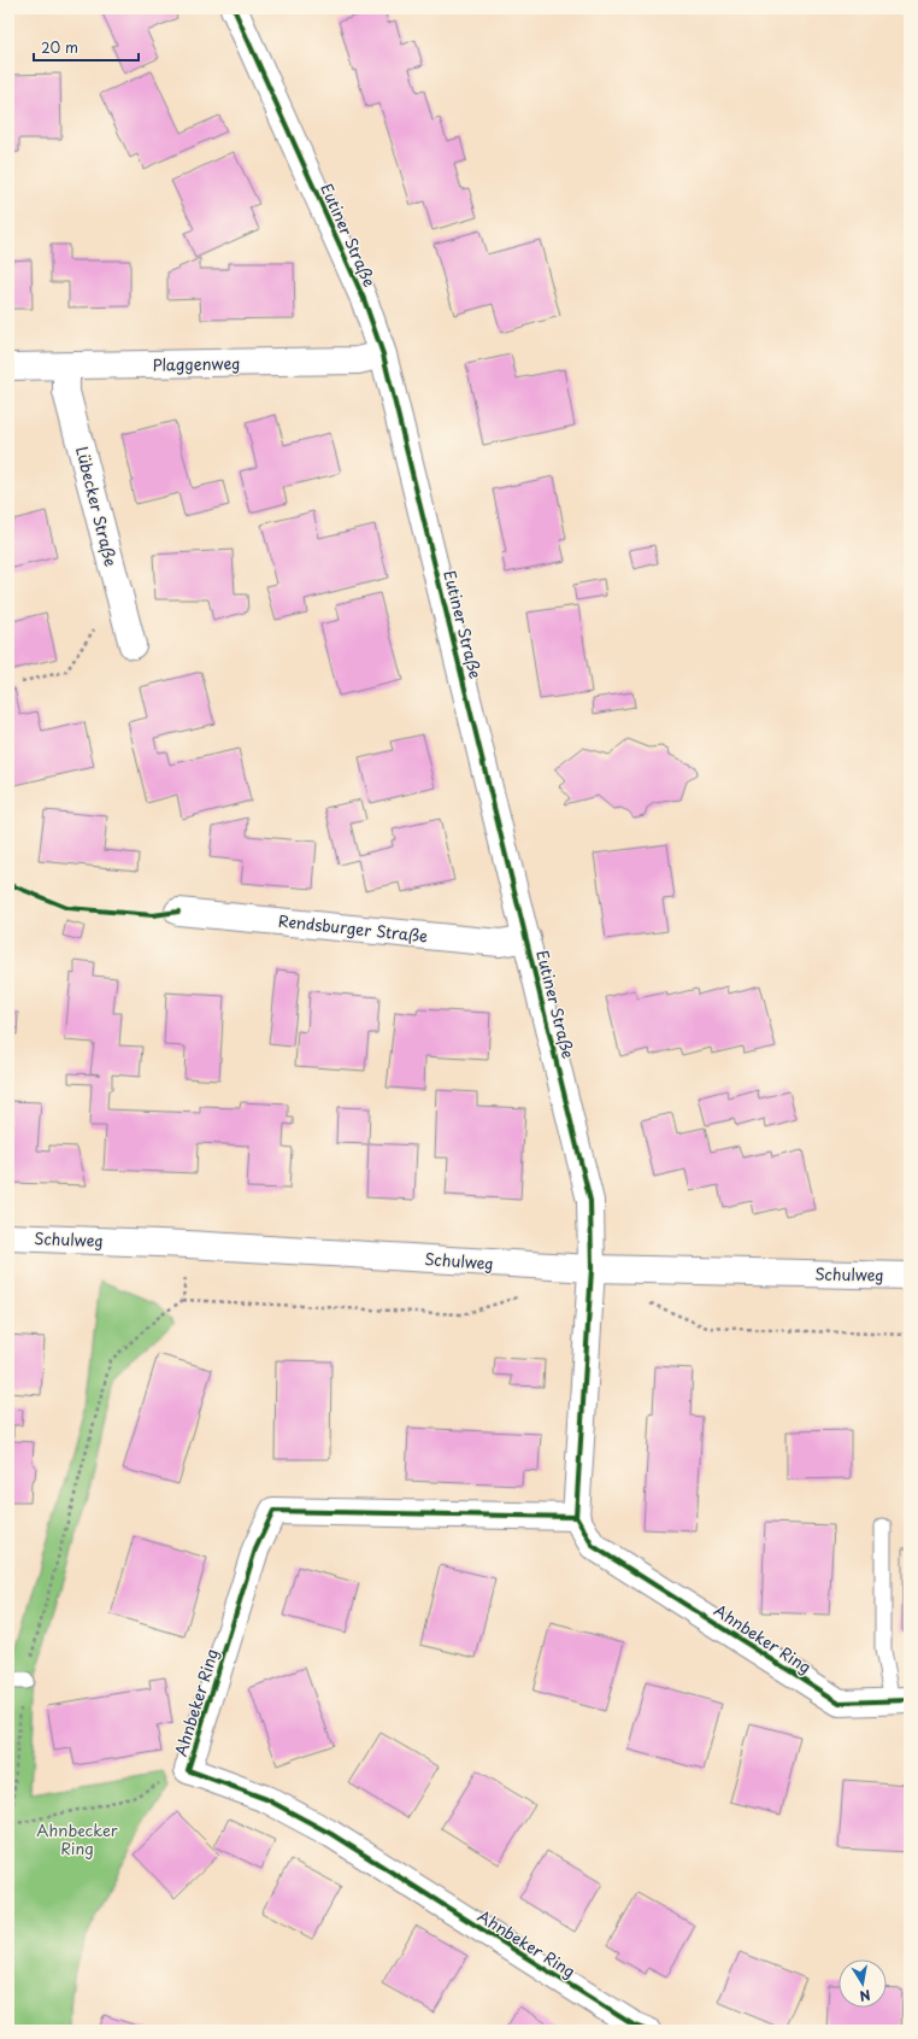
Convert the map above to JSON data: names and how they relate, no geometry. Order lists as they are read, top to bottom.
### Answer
{
  "streets": {
    "street": [
      "Eutiner Straße",
      "Plaggenweg",
      "Lübecker Straße",
      "Rendsburger Straße",
      "Schulweg",
      "Ahnbeker Ring"
    ]
  },
  "crossings": [
    ["Eutiner Straße", "Plaggenweg"],
    ["Eutiner Straße", "Rendsburger Straße"],
    ["Eutiner Straße", "Schulweg"],
    ["Plaggenweg", "Lübecker Straße"]
  ],
  "parks": ["Ahnbecker Ring"],
  "scale_bar": "20 m",
  "north": "bottom"
}
